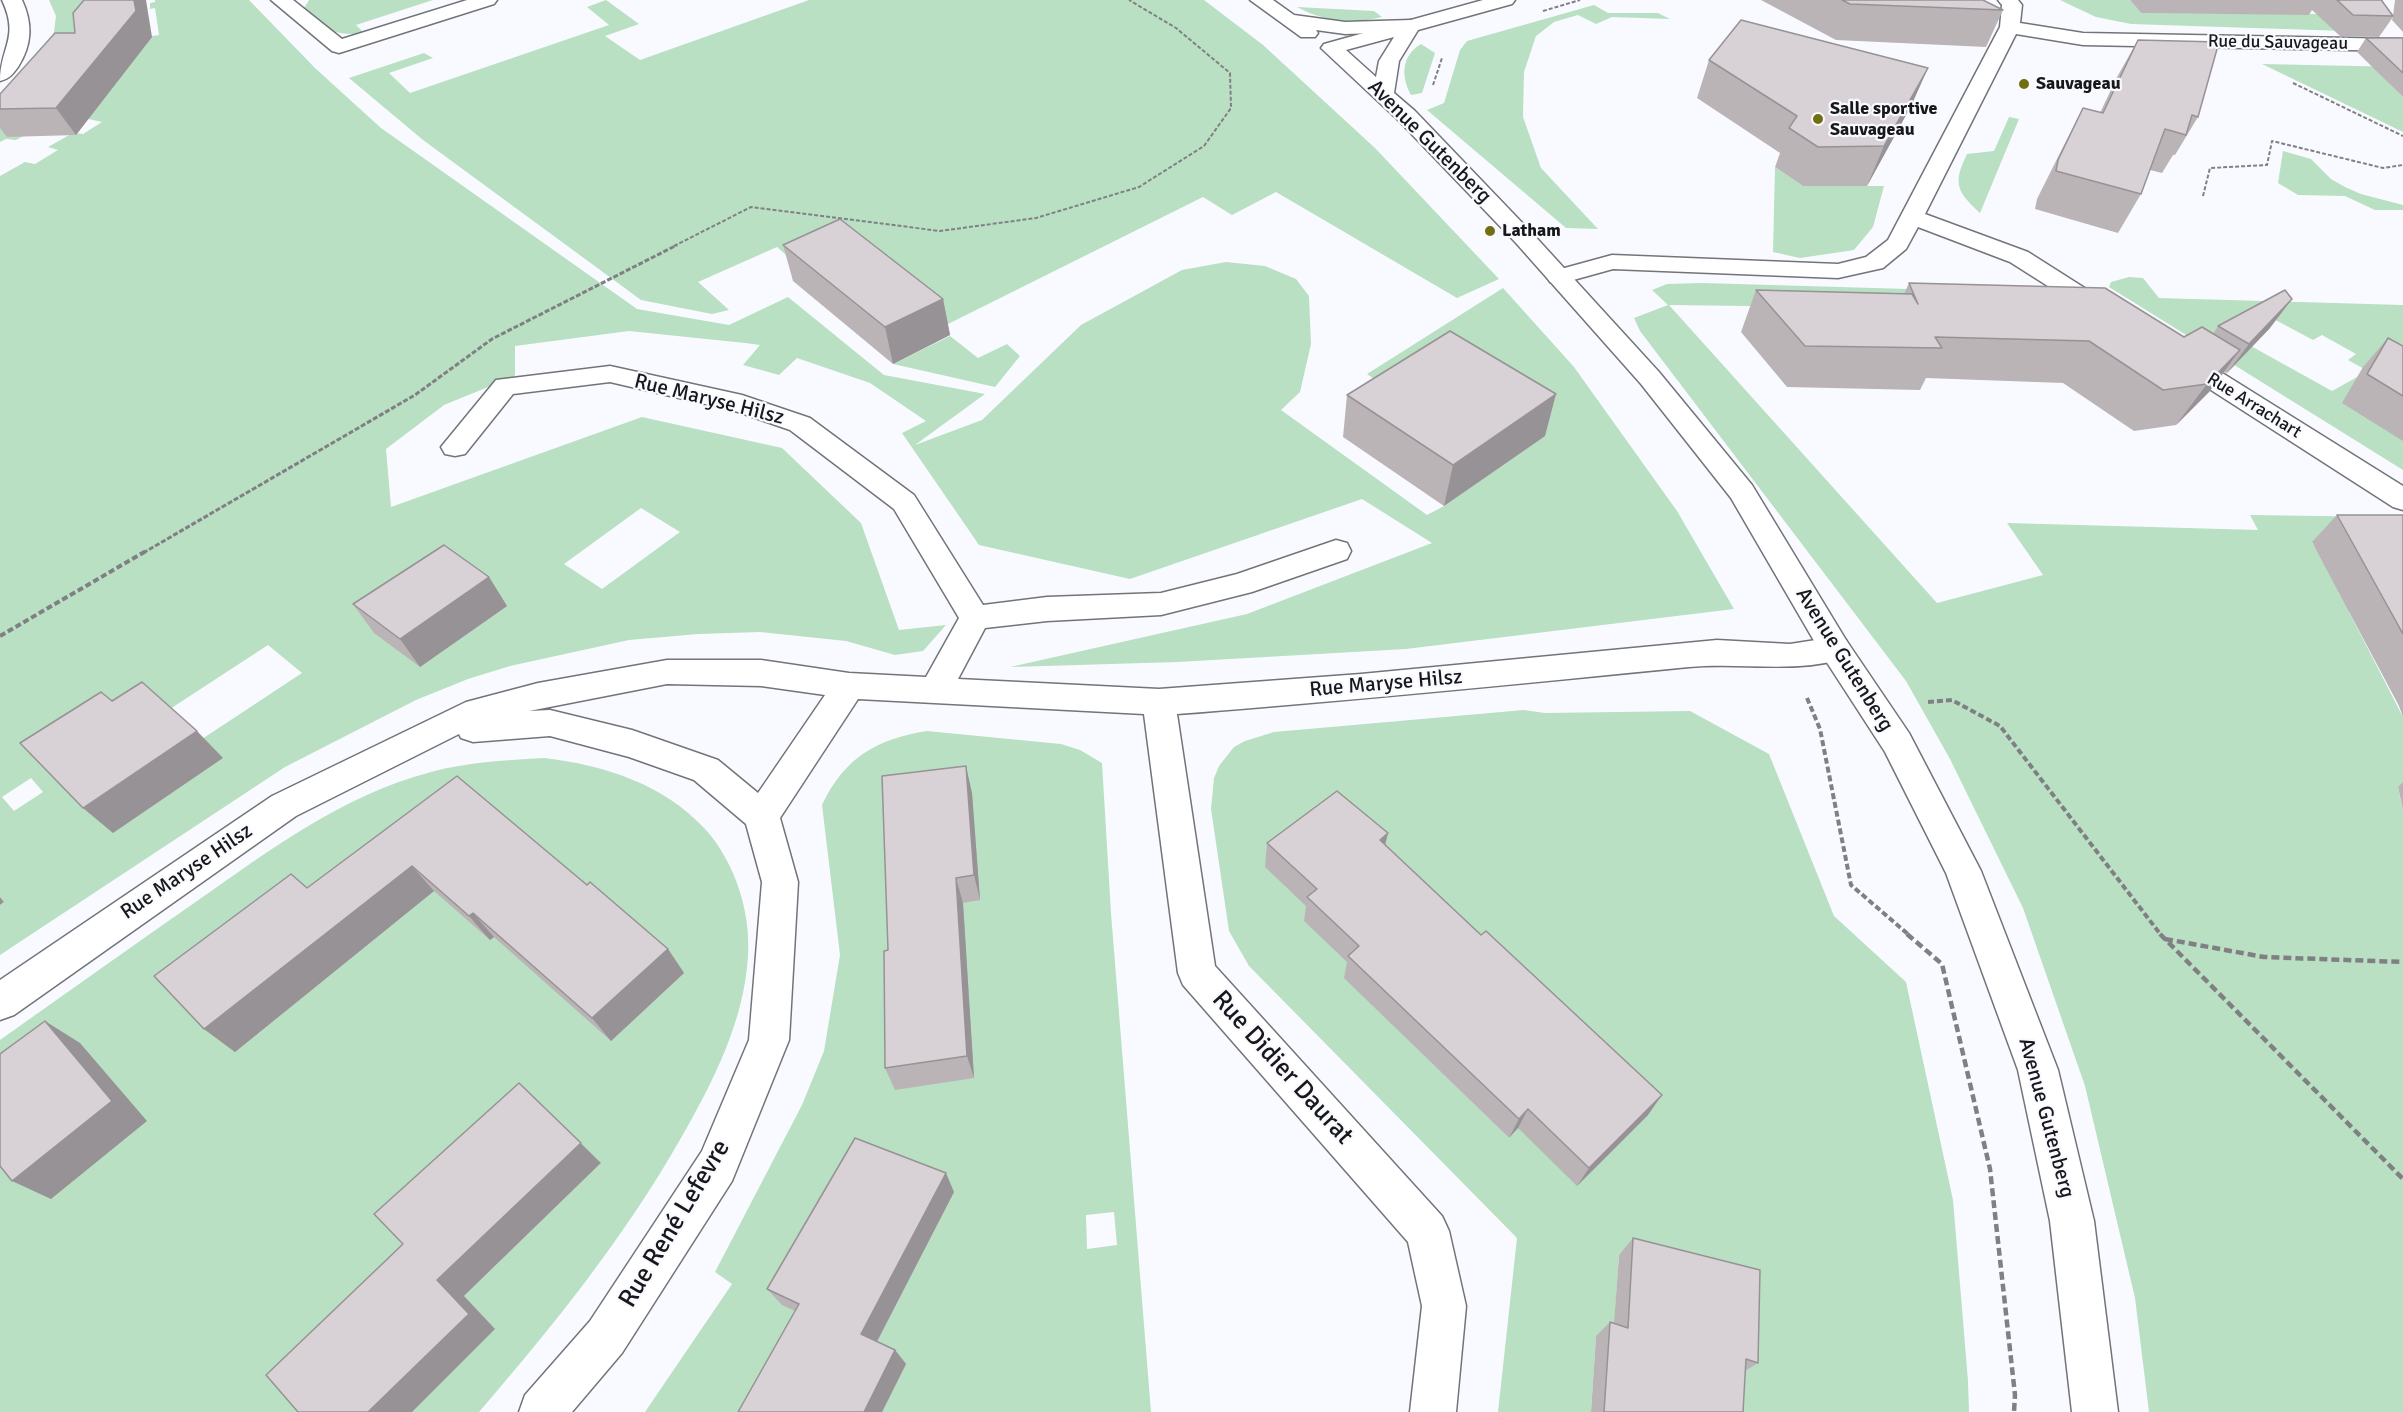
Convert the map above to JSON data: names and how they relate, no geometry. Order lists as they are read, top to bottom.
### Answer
{
  "streets": {
    "street": [
      "Rue du Sauvageau",
      "Avenue Gutenberg",
      "Rue Maryse Hilsz",
      "Rue Arrachart",
      "Rue Didier Daurat",
      "Rue René Lefevre"
    ]
  },
  "crossings": [
    ["Avenue Gutenberg", "Rue Maryse Hilsz"],
    ["Rue Maryse Hilsz", "Rue Didier Daurat"],
    ["Rue Maryse Hilsz", "Rue René Lefevre"]
  ],
  "places": ["Sauvageau", "Salle sportive Sauvageau", "Latham"]
}
